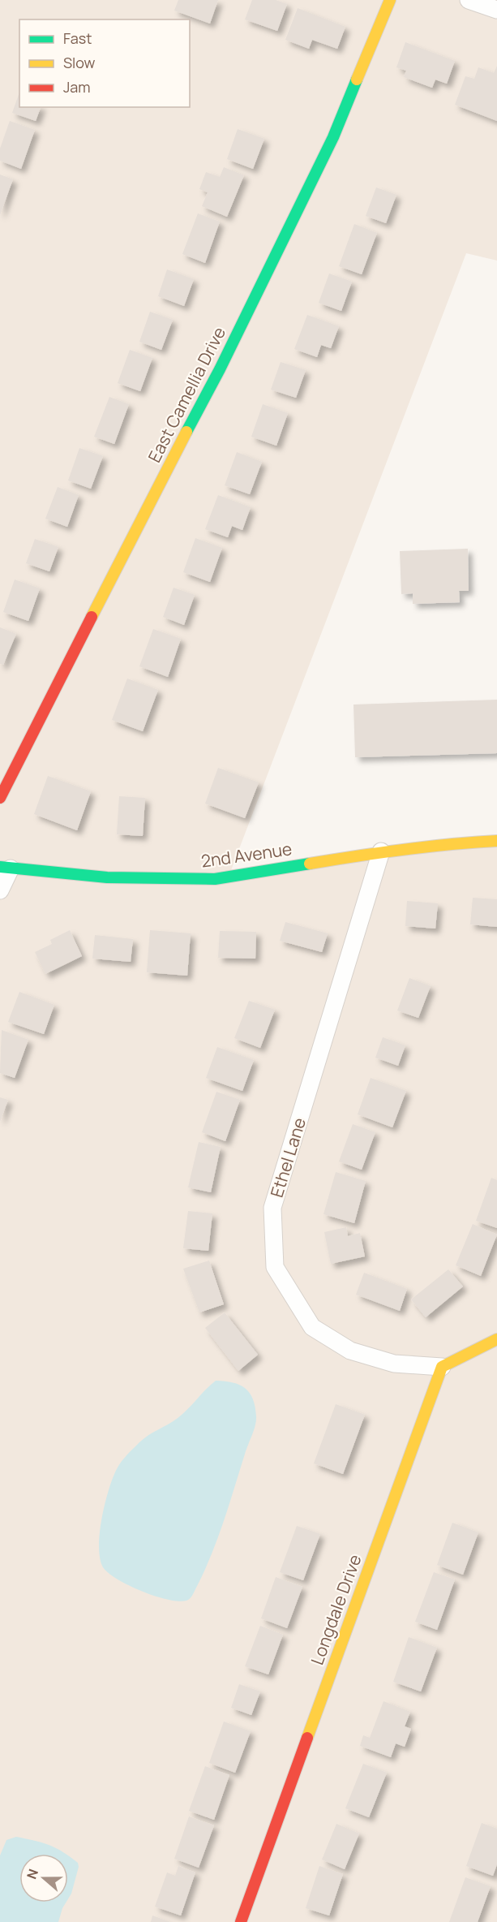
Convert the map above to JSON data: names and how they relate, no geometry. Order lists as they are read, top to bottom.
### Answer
{
  "streets": {
    "street": [
      "East Camellia Drive",
      "2nd Avenue",
      "Ethel Lane",
      "Longdale Drive"
    ]
  },
  "crossings": [
    ["2nd Avenue", "Ethel Lane"],
    ["Ethel Lane", "Longdale Drive"]
  ],
  "legend": ["Fast", "Slow", "Jam"],
  "north": "left"
}
